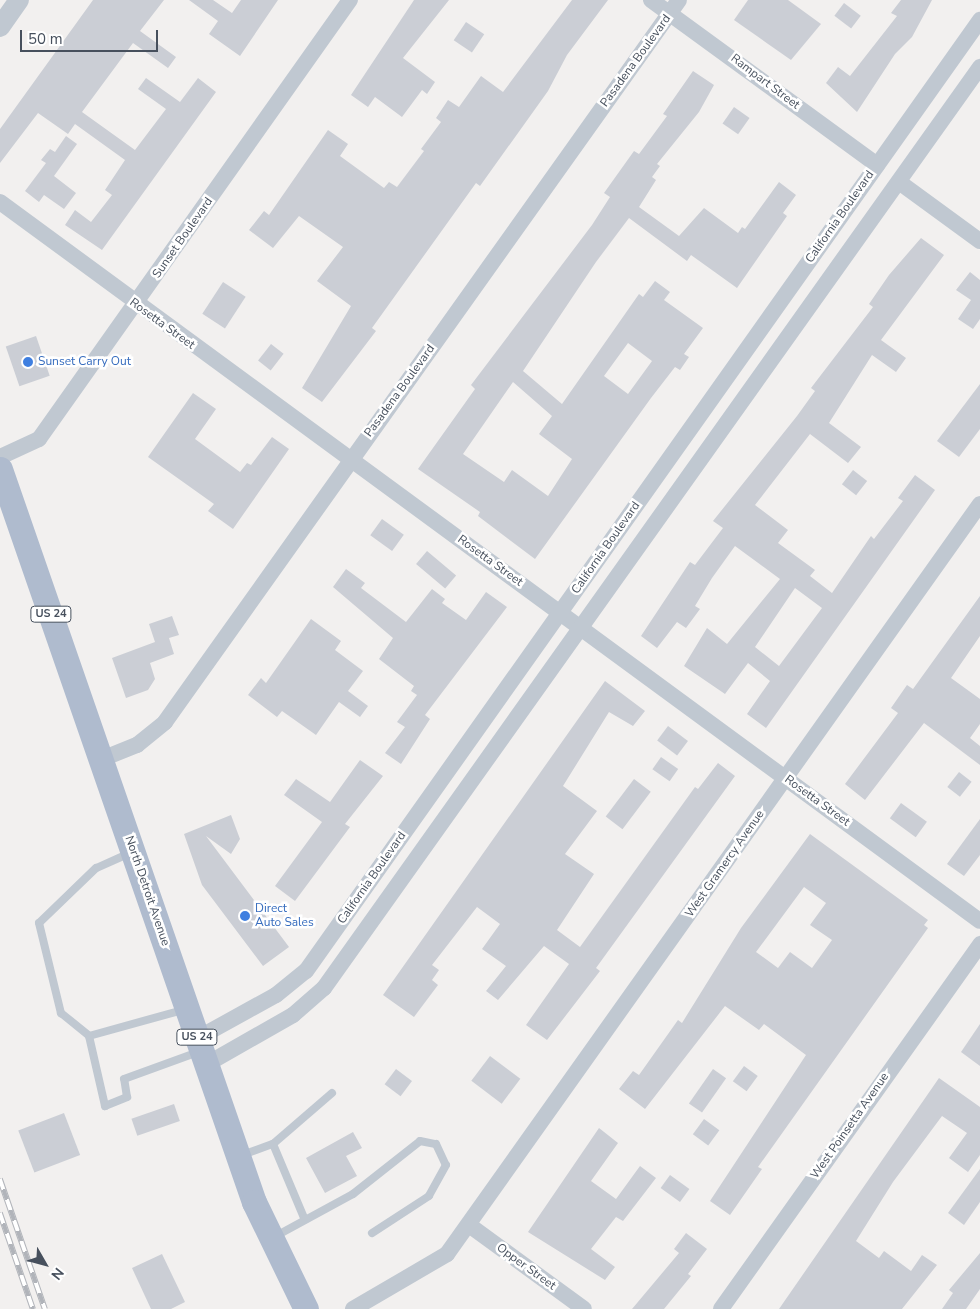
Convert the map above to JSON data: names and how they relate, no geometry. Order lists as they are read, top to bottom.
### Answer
{
  "streets": {
    "main road": ["US 24", "North Detroit Avenue"],
    "street": [
      "Pasadena Boulevard",
      "Rampart Street",
      "California Boulevard",
      "Sunset Boulevard",
      "Rosetta Street",
      "West Gramercy Avenue",
      "West Poinsetta Avenue",
      "Opper Street"
    ]
  },
  "crossings": [
    ["Pasadena Boulevard", "Rampart Street"],
    ["Pasadena Boulevard", "Rosetta Street"],
    ["Pasadena Boulevard", "North Detroit Avenue"],
    ["Rampart Street", "California Boulevard"],
    ["California Boulevard", "Rosetta Street"],
    ["California Boulevard", "North Detroit Avenue"],
    ["Sunset Boulevard", "Rosetta Street"],
    ["Rosetta Street", "West Gramercy Avenue"],
    ["West Gramercy Avenue", "Opper Street"]
  ],
  "places": ["Sunset Carry Out", "Direct Auto Sales"],
  "scale_bar": "50 m",
  "north": "bottom right"
}
